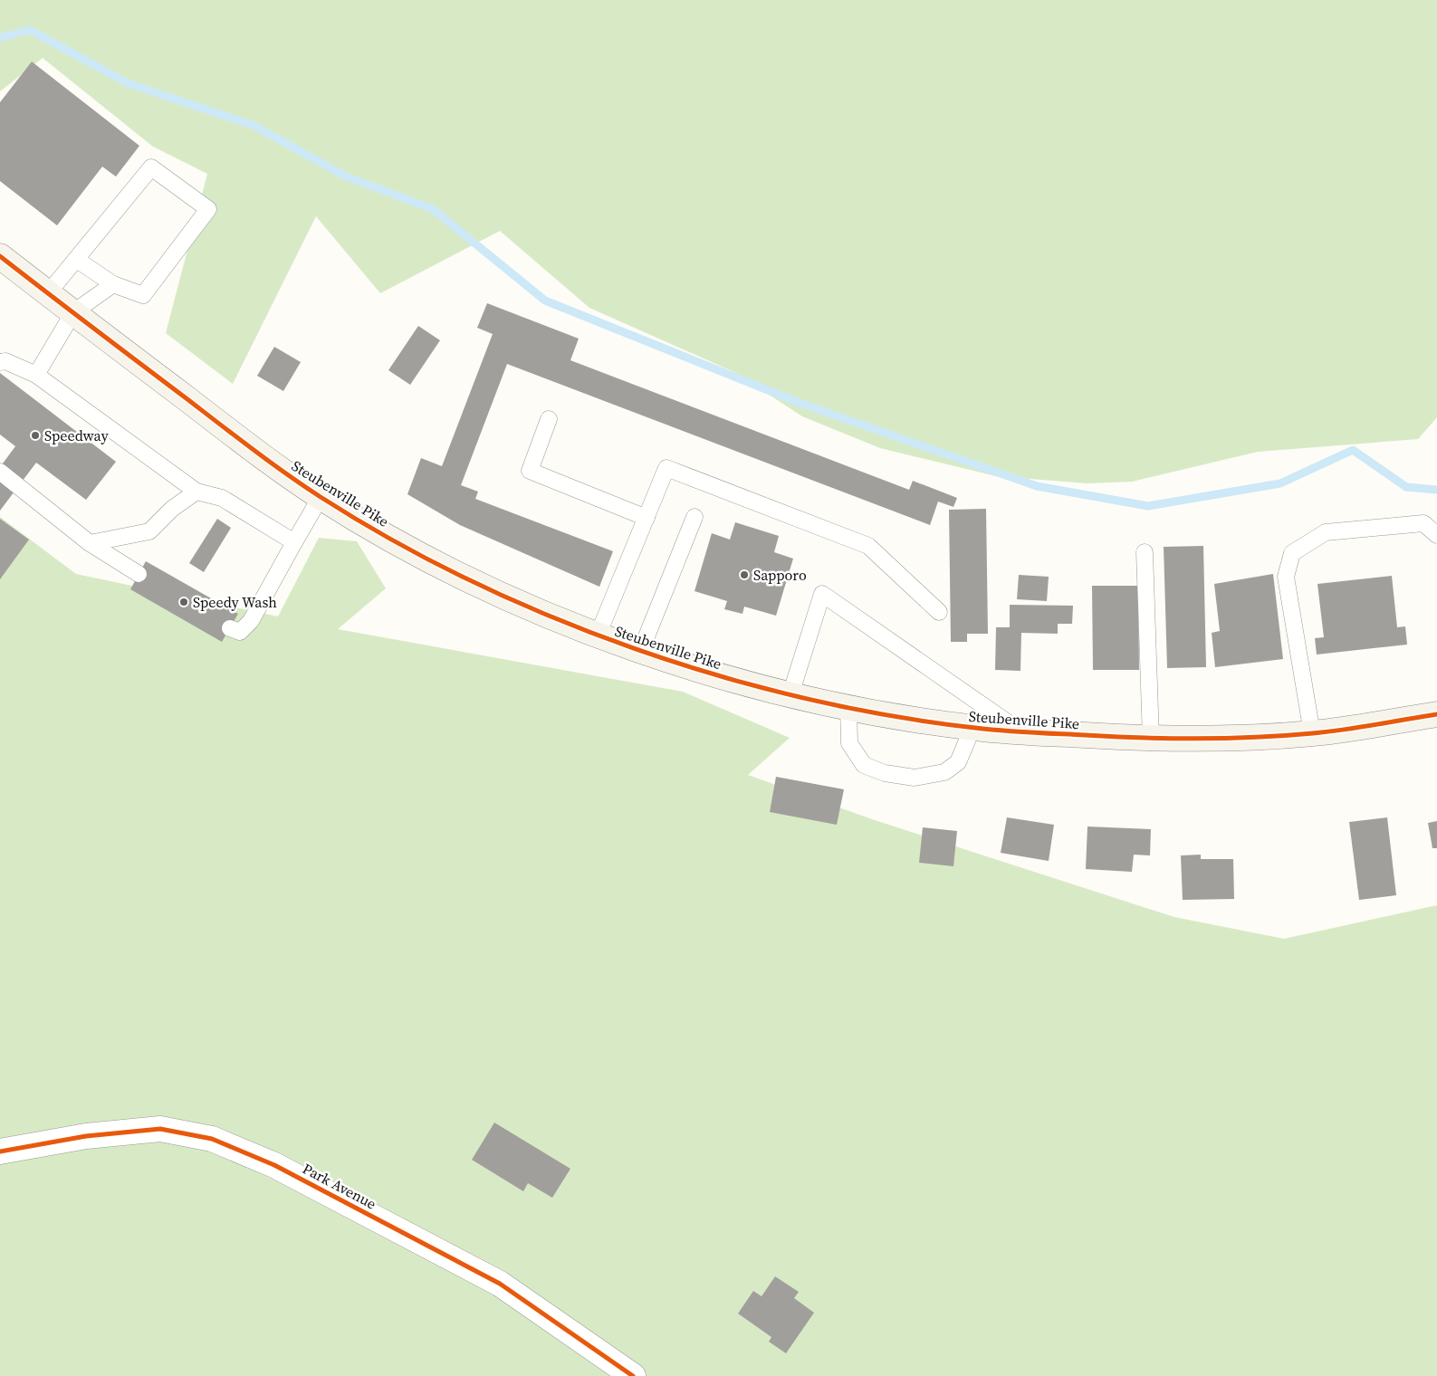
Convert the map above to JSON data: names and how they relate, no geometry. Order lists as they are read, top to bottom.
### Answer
{
  "streets": {
    "main road": ["Steubenville Pike"],
    "street": ["Park Avenue"]
  },
  "places": ["Speedway", "Sapporo", "Speedy Wash"]
}
